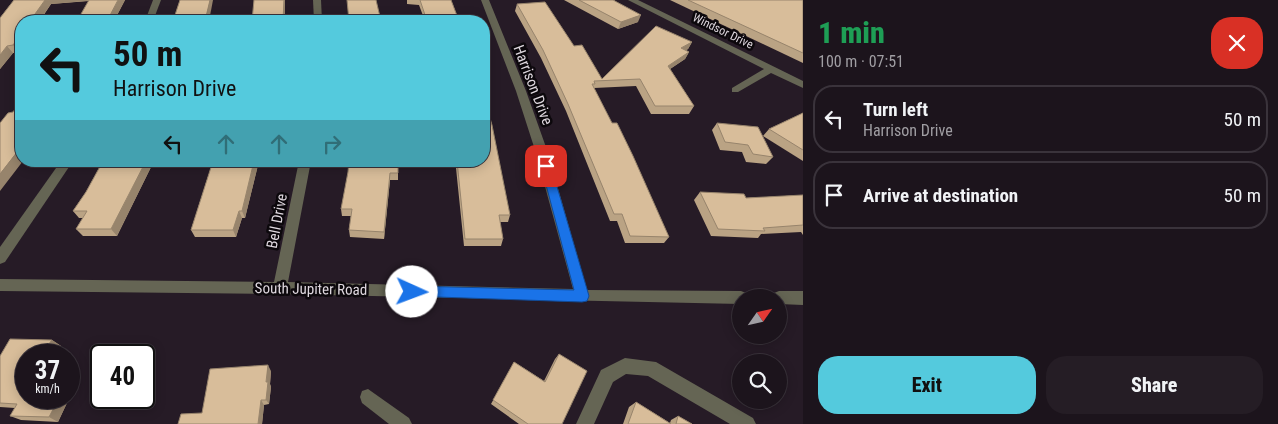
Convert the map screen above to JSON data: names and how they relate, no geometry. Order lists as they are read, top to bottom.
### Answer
{
  "streets": {
    "street": [
      "Windsor Drive",
      "Harrison Drive",
      "Bell Drive",
      "South Jupiter Road"
    ]
  },
  "crossings": [
    ["Harrison Drive", "South Jupiter Road"],
    ["Bell Drive", "South Jupiter Road"]
  ],
  "north": "top right",
  "page": {
    "heading": ["1 min", "100 m · 07:51"],
    "turn": ["50 m", "Harrison Drive"],
    "list": [
      {
        "name": "Turn left",
        "note": "Harrison Drive",
        "value": "50 m"
      },
      {
        "name": "Arrive at destination",
        "value": "50 m"
      }
    ],
    "speed": "37 km/h",
    "limit": "40",
    "buttons": ["Exit", "Share"]
  }
}
